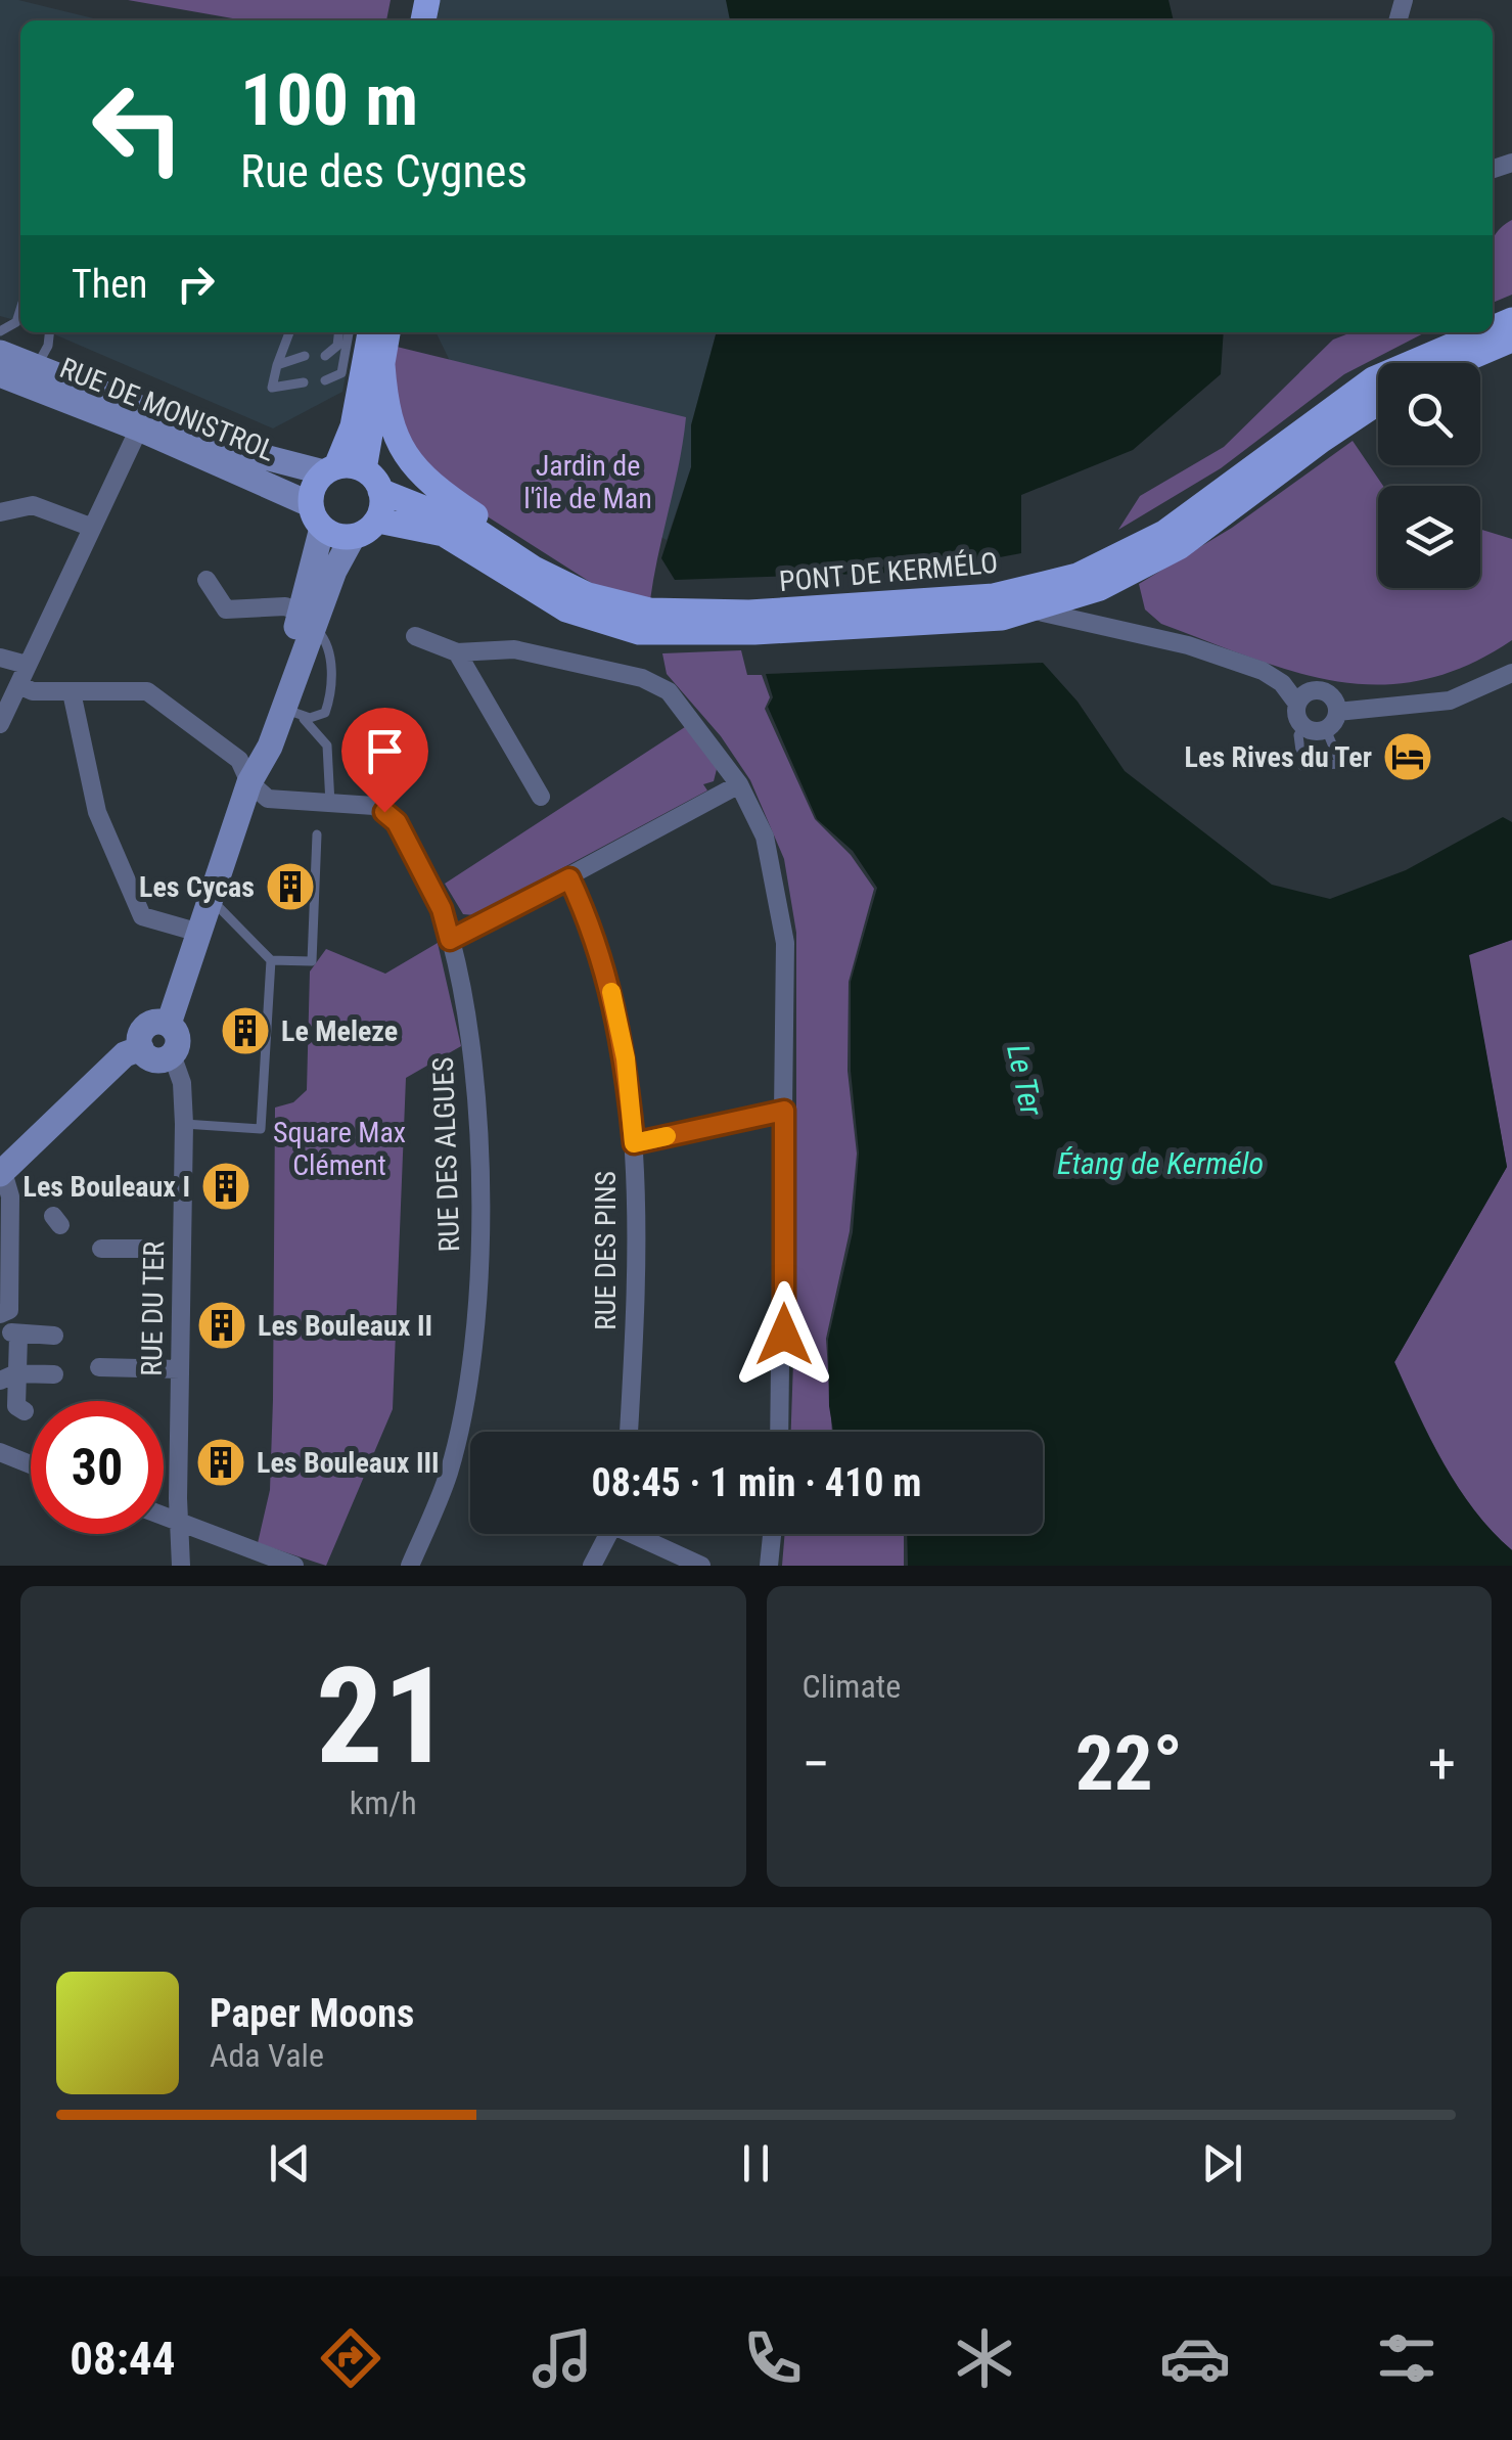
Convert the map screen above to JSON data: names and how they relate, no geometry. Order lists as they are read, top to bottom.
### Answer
{
  "streets": {
    "main road": ["PONT DE KERMÉLO"],
    "street": [
      "RUE DE MONISTROL",
      "RUE DES ALGUES",
      "RUE DES PINS",
      "RUE DU TER"
    ]
  },
  "water": ["Le Ter", "Étang de Kermélo"],
  "parks": ["Jardin de l'île de Man", "Square Max Clément"],
  "places": {
    "hotel": ["Les Rives du Ter"],
    "building": [
      "Les Cycas",
      "Le Meleze",
      "Les Bouleaux I",
      "Les Bouleaux II",
      "Les Bouleaux III"
    ]
  },
  "page": {
    "turn": ["100 m", "Rue des Cygnes"],
    "then": "Then",
    "limit": "30",
    "trip": "08:45 · 1 min · 410 m",
    "tile": [
      ["21", "km/h"],
      "Climate"
    ],
    "heat": ["−", "22°", "+"],
    "song": ["Paper Moons", "Ada Vale"],
    "tabs": "08:44"
  }
}
